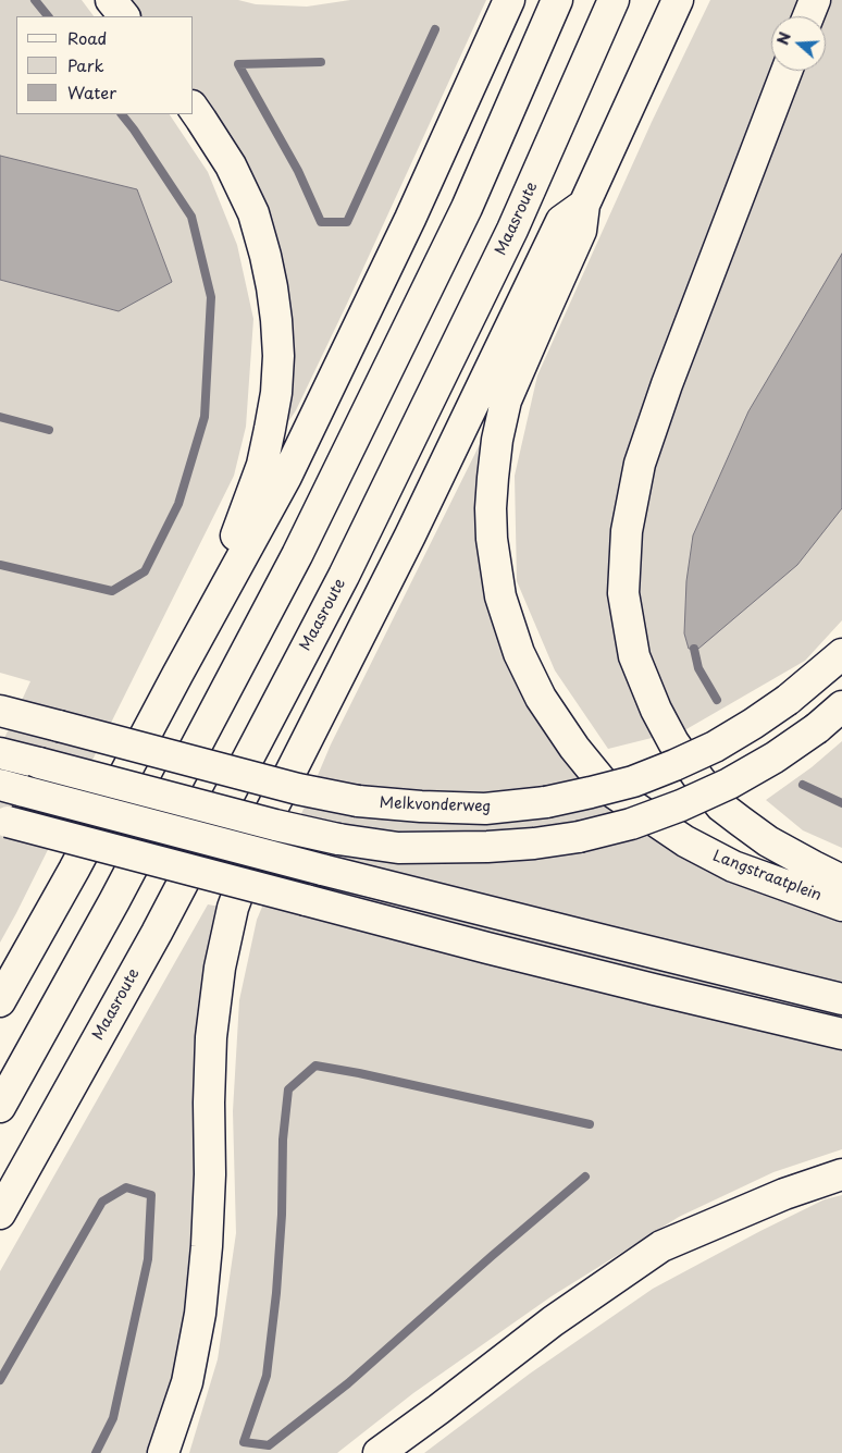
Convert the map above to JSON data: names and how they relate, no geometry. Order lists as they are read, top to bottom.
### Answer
{
  "streets": {
    "main road": ["Maasroute", "Melkvonderweg", "Langstraatplein"]
  },
  "legend": ["Road", "Park", "Water"],
  "north": "left"
}
